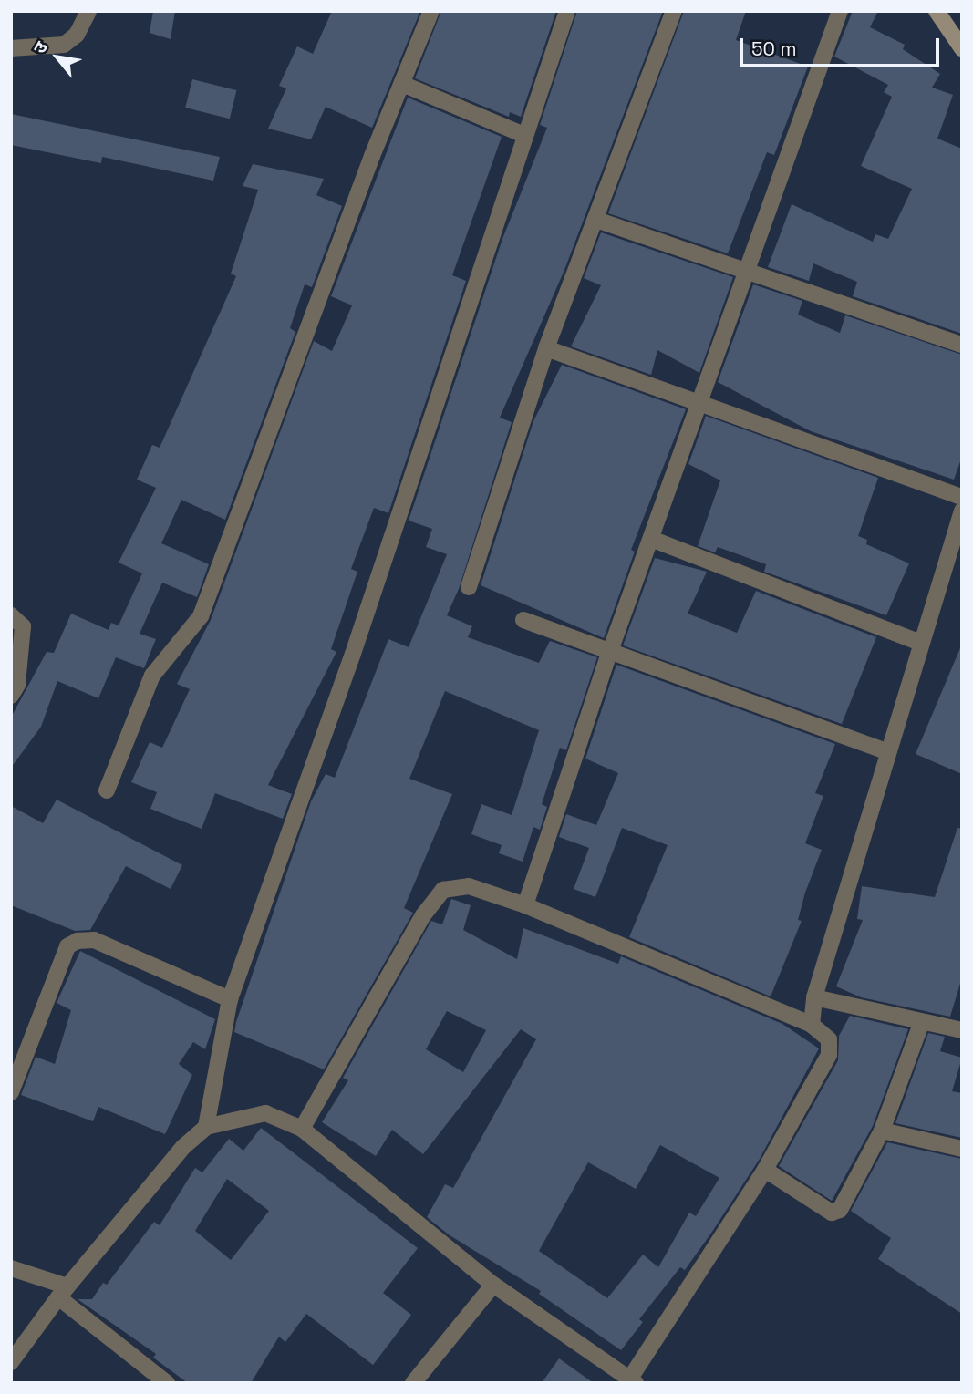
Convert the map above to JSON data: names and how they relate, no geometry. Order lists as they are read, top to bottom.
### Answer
{
  "scale_bar": "50 m",
  "north": "top left"
}
